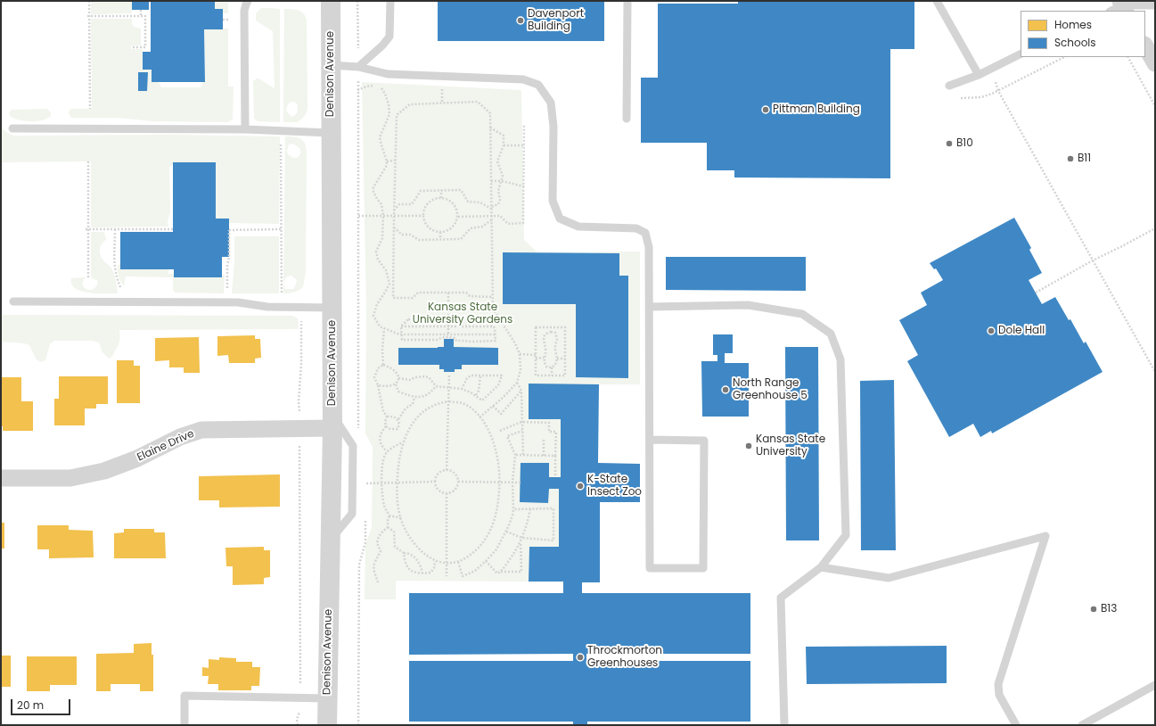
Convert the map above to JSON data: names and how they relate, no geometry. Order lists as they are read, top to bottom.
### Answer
{
  "streets": {
    "street": ["Denison Avenue", "Elaine Drive"]
  },
  "crossings": [
    ["Denison Avenue", "Elaine Drive"]
  ],
  "parks": ["Kansas State University Gardens"],
  "places": [
    "Davenport Building",
    "Pittman Building",
    "B10",
    "B11",
    "Dole Hall",
    "North Range Greenhouse 5",
    "Kansas State University",
    "K-State Insect Zoo",
    "B13",
    "Throckmorton Greenhouses"
  ],
  "legend": ["Homes", "Schools"],
  "scale_bar": "20 m"
}
